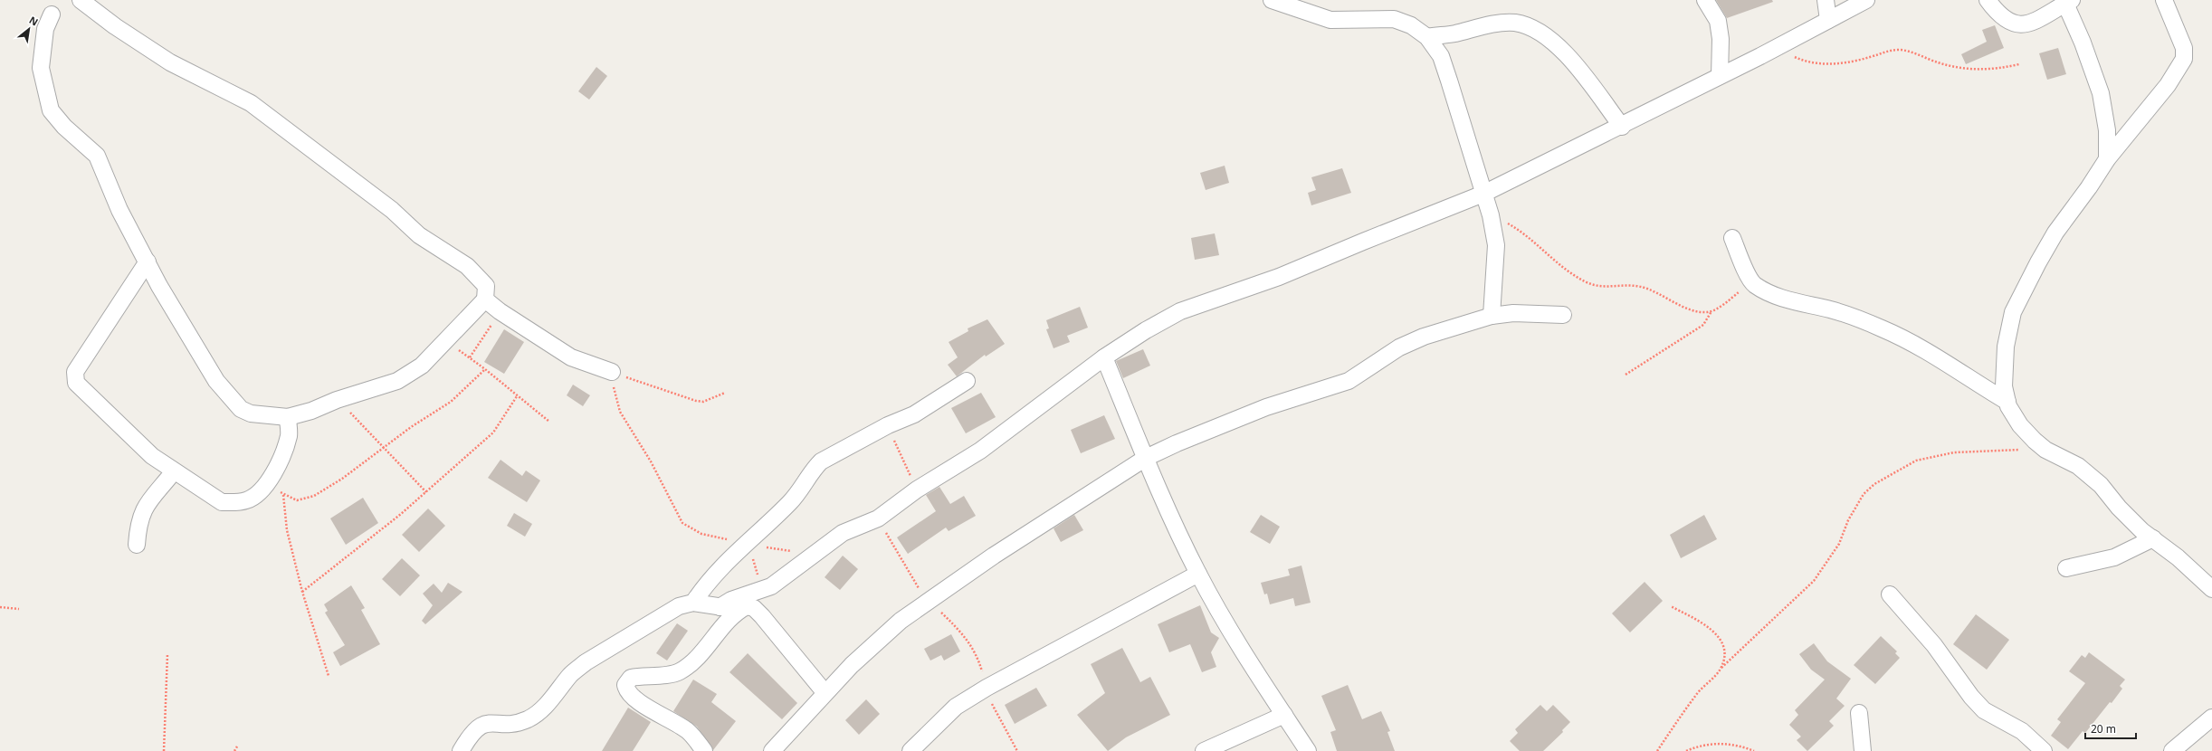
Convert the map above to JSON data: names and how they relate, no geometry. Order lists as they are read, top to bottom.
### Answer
{
  "scale_bar": "20 m",
  "north": "top right"
}
